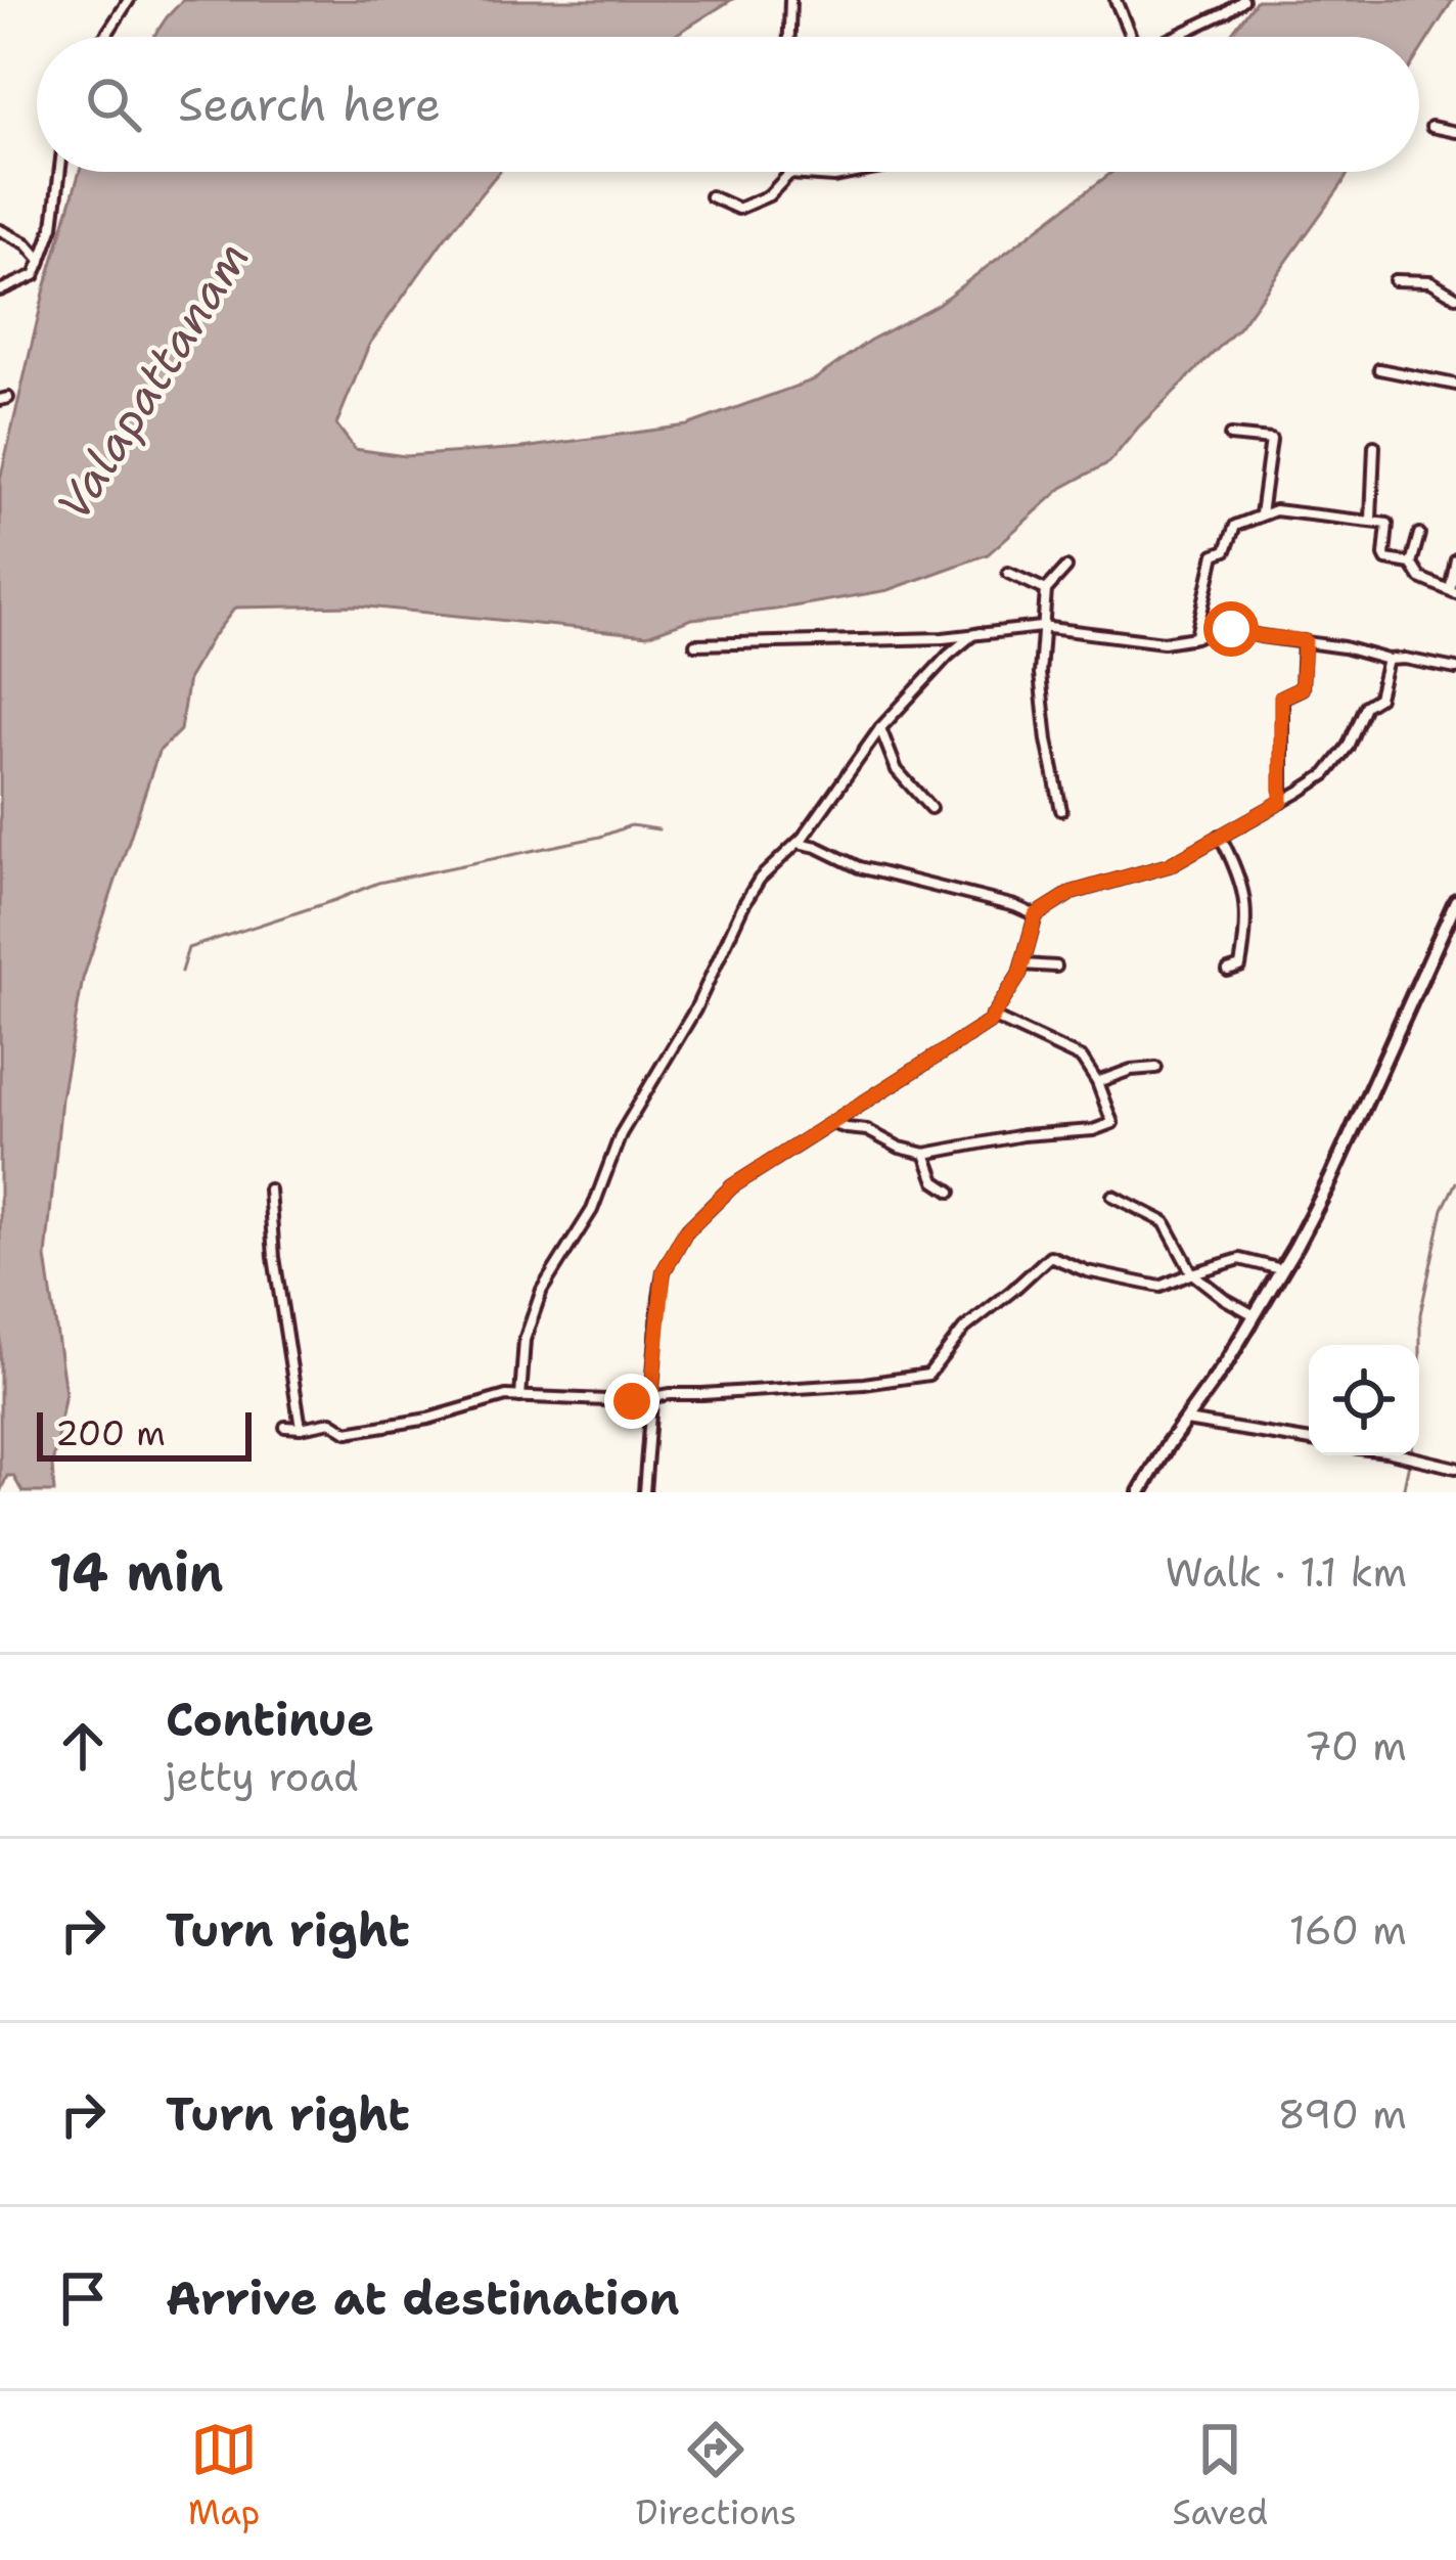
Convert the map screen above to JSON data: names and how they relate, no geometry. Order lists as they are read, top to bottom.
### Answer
{
  "water": ["Valapattanam"],
  "scale_bar": "200 m",
  "page": {
    "search": "Search here",
    "scale": "200 m",
    "heading": ["14 min", "Walk · 1.1 km"],
    "list": [
      ["Continue", "jetty road", "70 m"],
      ["Turn right", "160 m"],
      ["Turn right", "890 m"],
      "Arrive at destination"
    ],
    "nav": ["Map", "Directions", "Saved"]
  }
}
